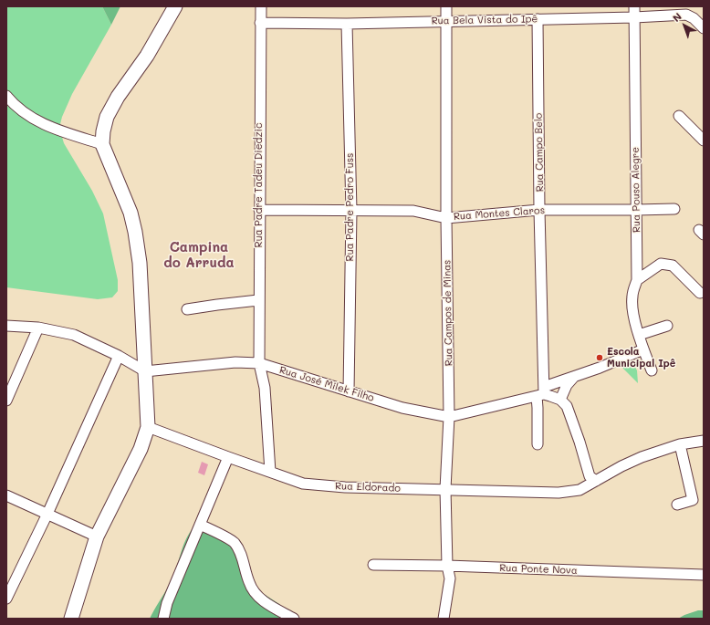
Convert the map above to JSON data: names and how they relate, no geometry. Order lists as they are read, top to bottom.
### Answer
{
  "streets": {
    "street": [
      "Rua Bela Vista do Ipê",
      "Rua Campo Belo",
      "Rua Padre Tadeu Diedzic",
      "Rua Pouso Alegre",
      "Rua Padre Pedro Fuss",
      "Rua Montes Claros",
      "Rua Campos de Minas",
      "Rua José Milek Filho",
      "Rua Eldorado",
      "Rua Ponte Nova"
    ]
  },
  "crossings": [
    ["Rua Bela Vista do Ipê", "Rua Campo Belo"],
    ["Rua Bela Vista do Ipê", "Rua Padre Tadeu Diedzic"],
    ["Rua Bela Vista do Ipê", "Rua Pouso Alegre"],
    ["Rua Bela Vista do Ipê", "Rua Padre Pedro Fuss"],
    ["Rua Bela Vista do Ipê", "Rua Campos de Minas"],
    ["Rua Campo Belo", "Rua Montes Claros"],
    ["Rua Campo Belo", "Rua José Milek Filho"],
    ["Rua Padre Tadeu Diedzic", "Rua Montes Claros"],
    ["Rua Padre Tadeu Diedzic", "Rua José Milek Filho"],
    ["Rua Padre Tadeu Diedzic", "Rua Eldorado"],
    ["Rua Pouso Alegre", "Rua Montes Claros"],
    ["Rua Pouso Alegre", "Rua José Milek Filho"],
    ["Rua Padre Pedro Fuss", "Rua Montes Claros"],
    ["Rua Padre Pedro Fuss", "Rua José Milek Filho"],
    ["Rua Montes Claros", "Rua Campos de Minas"],
    ["Rua Campos de Minas", "Rua José Milek Filho"],
    ["Rua Campos de Minas", "Rua Eldorado"],
    ["Rua Campos de Minas", "Rua Ponte Nova"]
  ],
  "districts": ["Campina do Arruda"],
  "places": ["Escola Municipal Ipê"],
  "north": "top left"
}
